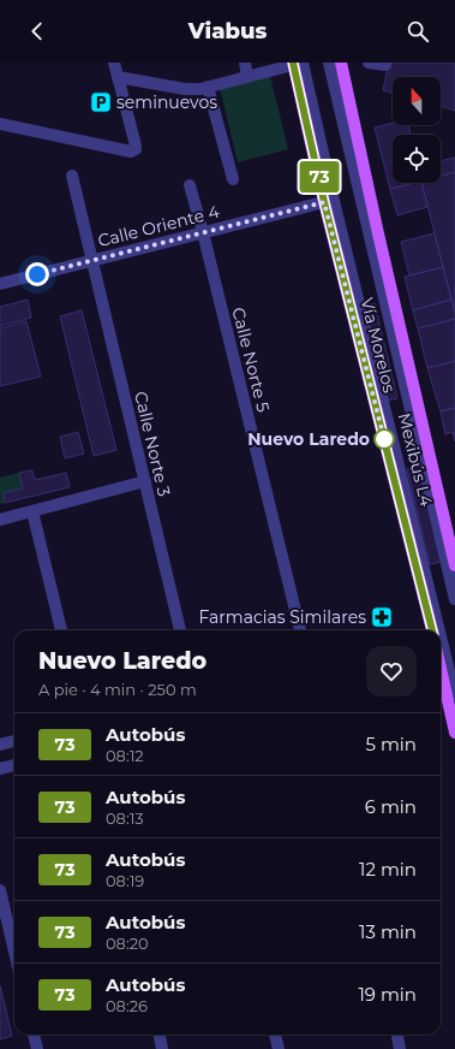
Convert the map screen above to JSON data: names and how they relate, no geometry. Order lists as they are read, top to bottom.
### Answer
{
  "streets": {
    "main road": ["Vía Morelos"],
    "street": [
      "Calle Oriente 4",
      "Calle Norte 5",
      "Calle Norte 3",
      "Mexibús L4"
    ]
  },
  "crossings": [
    ["Calle Oriente 4", "Vía Morelos"],
    ["Calle Oriente 4", "Calle Norte 5"],
    ["Calle Oriente 4", "Calle Norte 3"],
    ["Vía Morelos", "Mexibús L4"]
  ],
  "places": {
    "parking": ["seminuevos"],
    "other": ["Nuevo Laredo"],
    "pharmacy": ["Farmacias Similares"]
  },
  "lines": ["bus line 73"],
  "north": "top",
  "page": {
    "header": "Viabus",
    "on_map": "73",
    "heading": ["Nuevo Laredo", "A pie · 4 min · 250 m"],
    "list": [
      {
        "mark": "73",
        "name": "Autobús",
        "note": "08:12",
        "value": "5 min"
      },
      {
        "mark": "73",
        "name": "Autobús",
        "note": "08:13",
        "value": "6 min"
      },
      {
        "mark": "73",
        "name": "Autobús",
        "note": "08:19",
        "value": "12 min"
      },
      {
        "mark": "73",
        "name": "Autobús",
        "note": "08:20",
        "value": "13 min"
      },
      {
        "mark": "73",
        "name": "Autobús",
        "note": "08:26",
        "value": "19 min"
      }
    ]
  }
}
